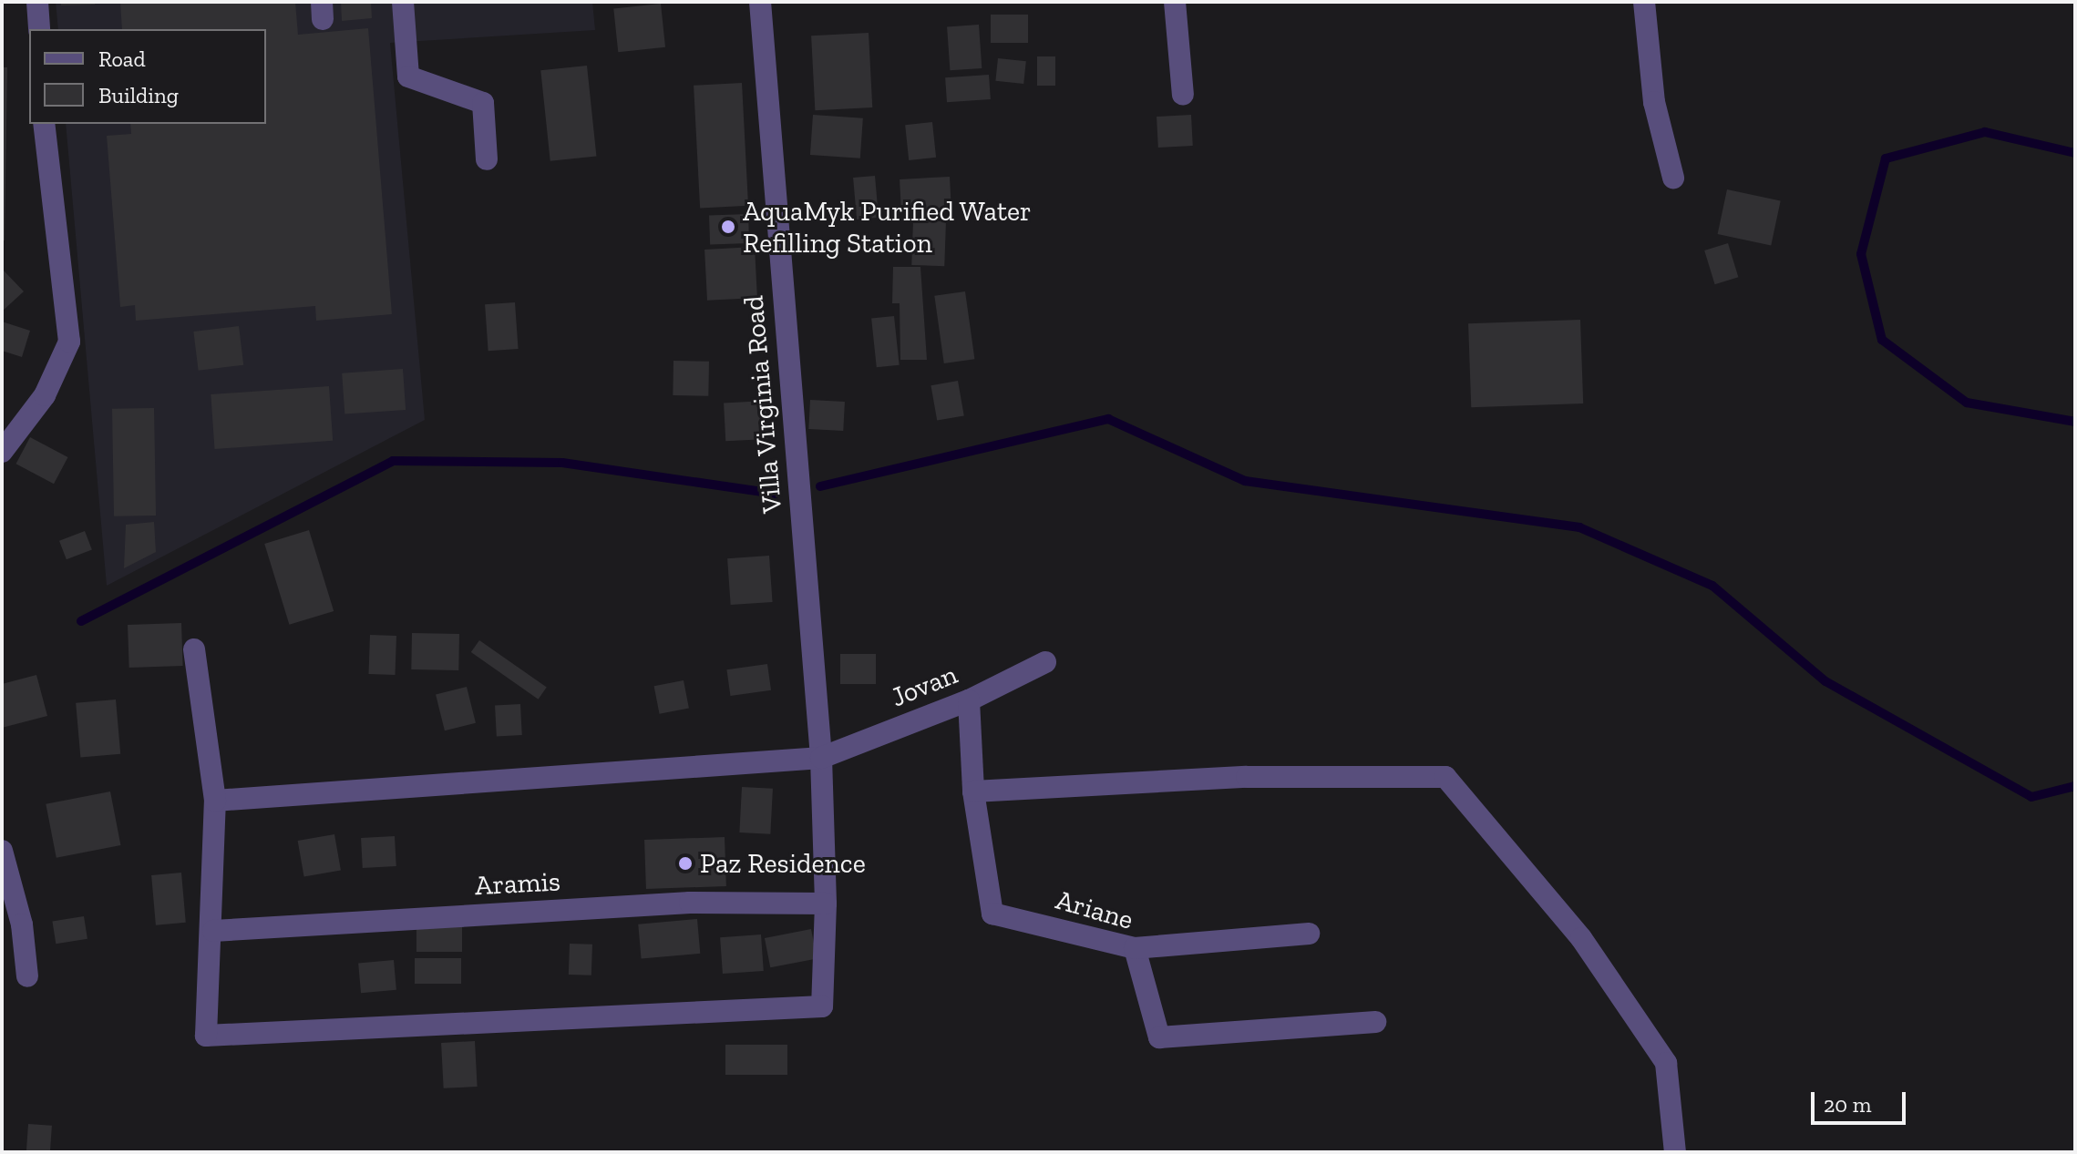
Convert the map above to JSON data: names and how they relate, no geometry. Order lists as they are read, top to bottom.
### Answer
{
  "streets": {
    "street": [
      "Villa Virginia Road",
      "Jovan",
      "Aramis",
      "Ariane"
    ]
  },
  "crossings": [
    ["Villa Virginia Road", "Jovan"],
    ["Villa Virginia Road", "Aramis"],
    ["Jovan", "Ariane"]
  ],
  "places": ["AquaMyk Purified Water Refilling Station", "Paz Residence"],
  "legend": ["Road", "Building"],
  "scale_bar": "20 m"
}
